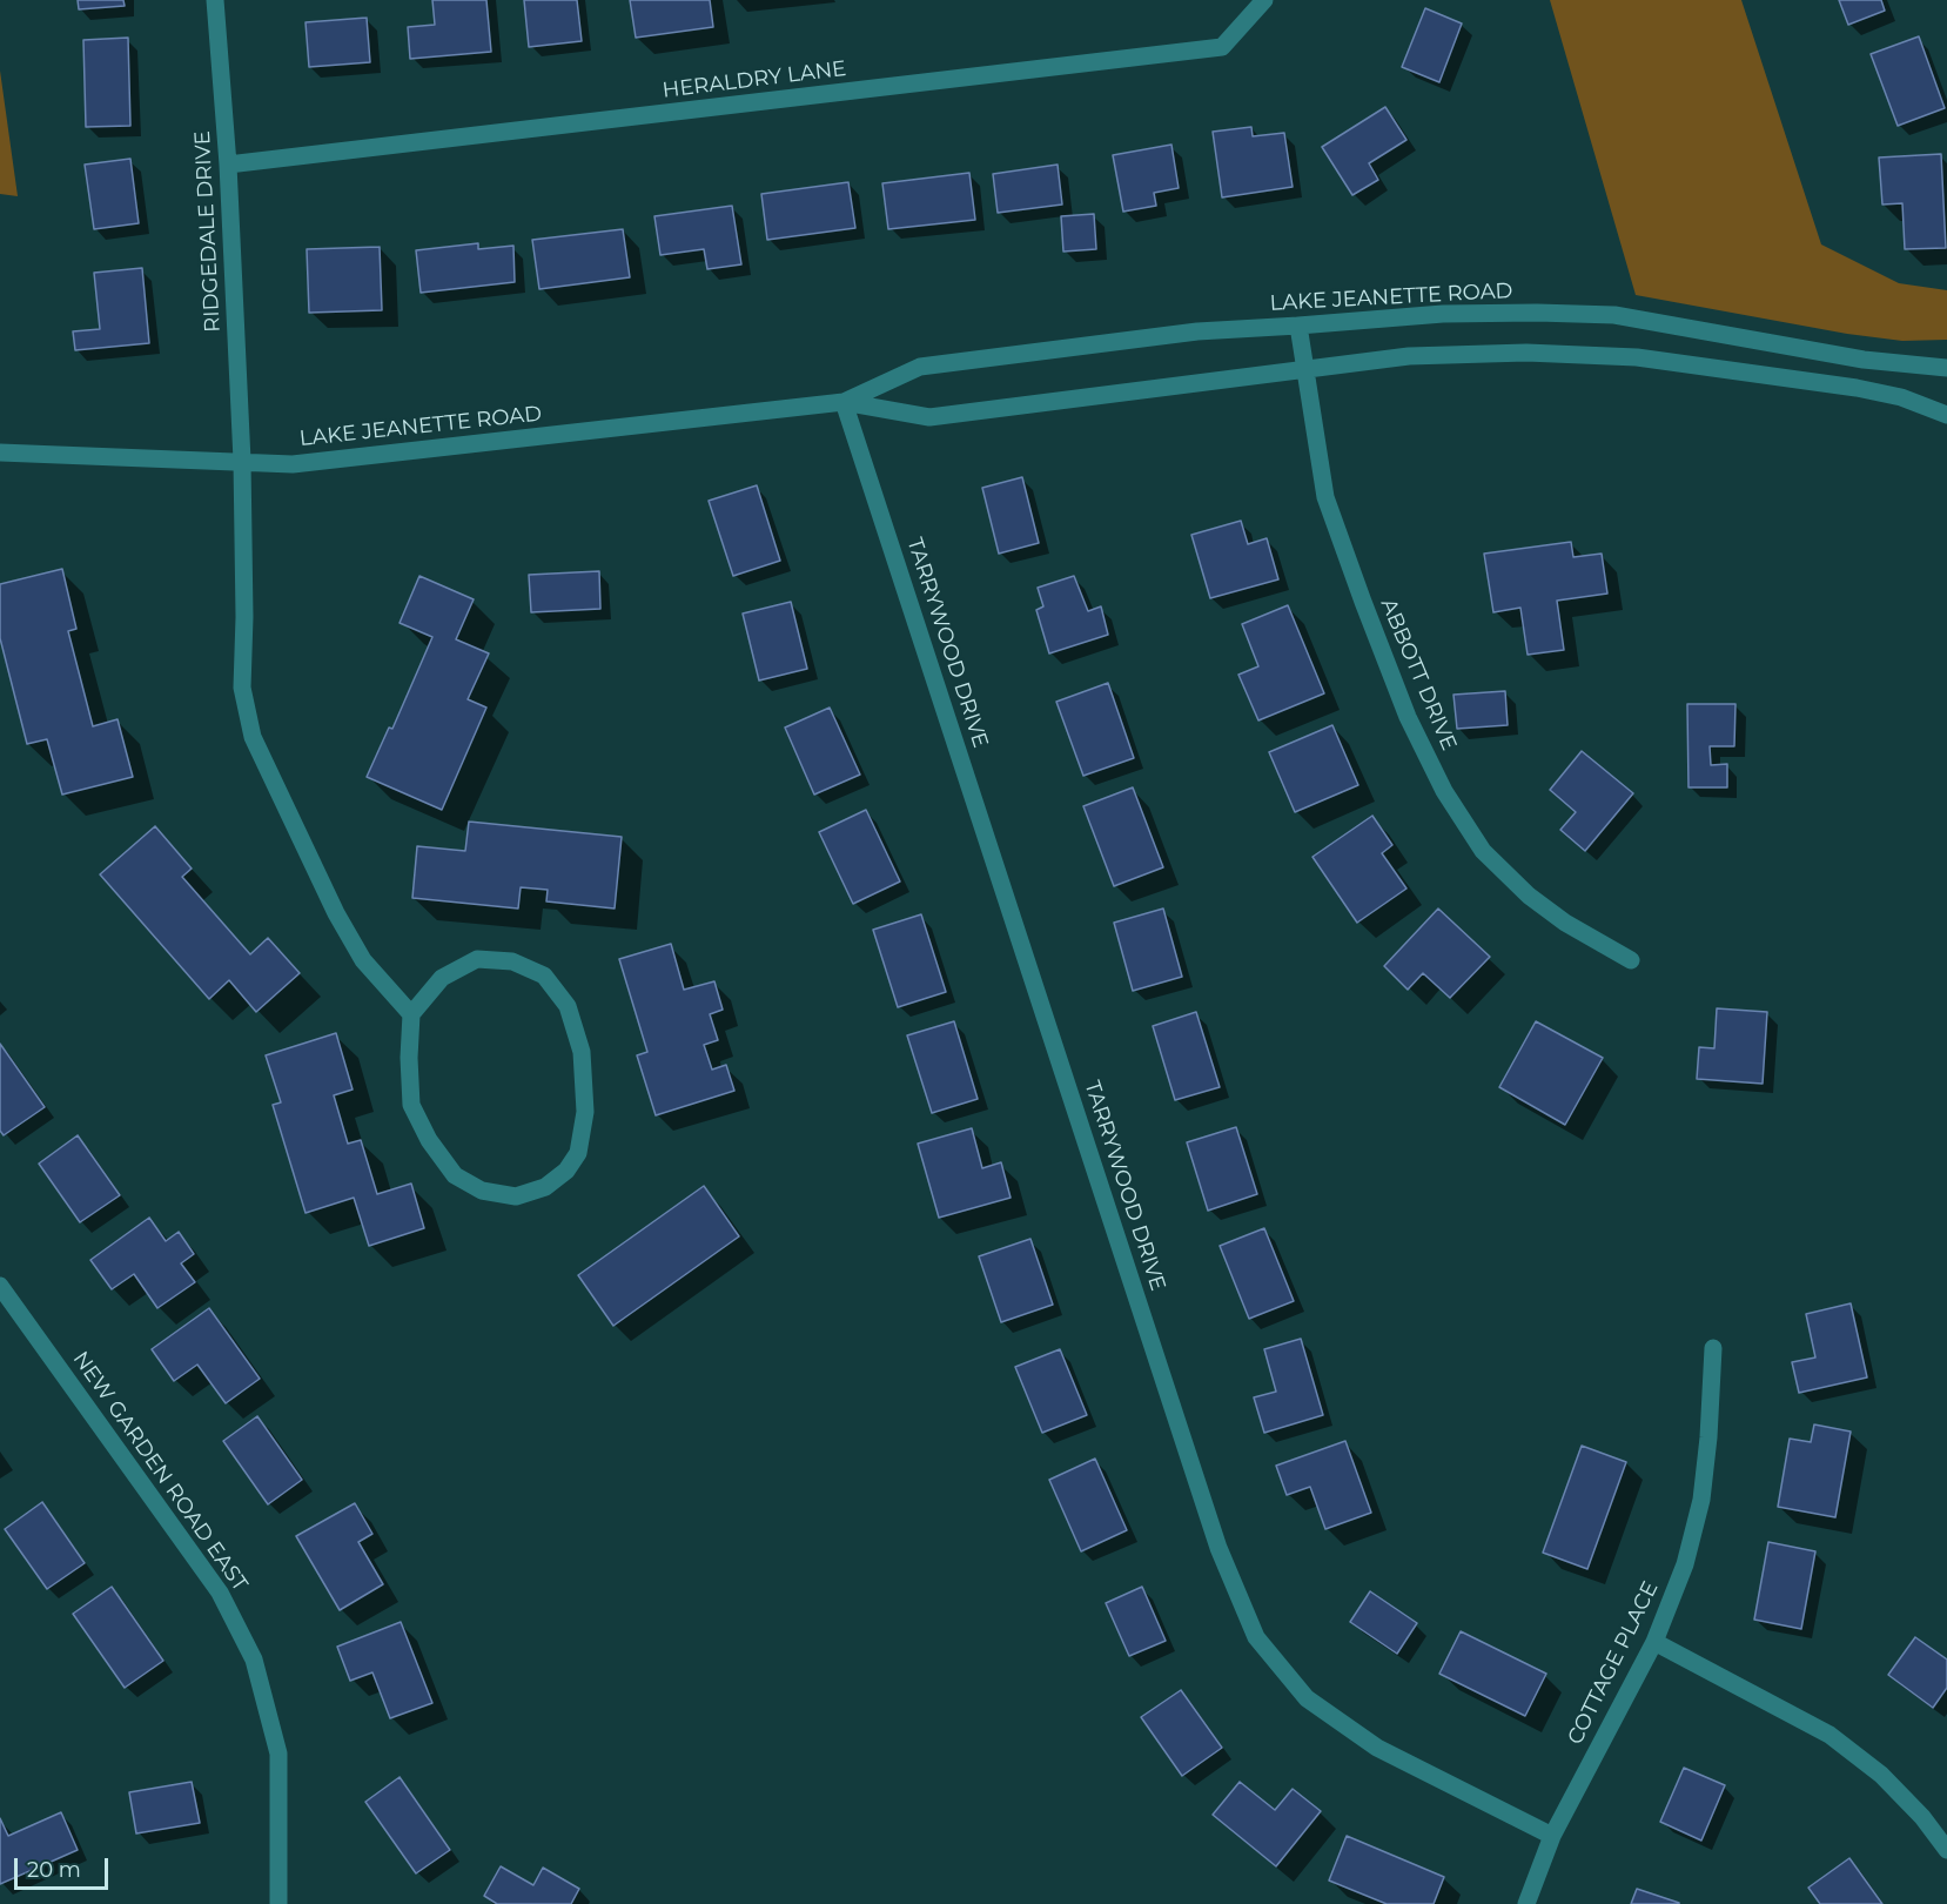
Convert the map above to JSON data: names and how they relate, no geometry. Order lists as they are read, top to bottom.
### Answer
{
  "streets": {
    "street": [
      "HERALDRY LANE",
      "RIDGEDALE DRIVE",
      "LAKE JEANETTE ROAD",
      "TARRYWOOD DRIVE",
      "ABBOTT DRIVE",
      "NEW GARDEN ROAD EAST",
      "COTTAGE PLACE"
    ]
  },
  "crossings": [
    ["HERALDRY LANE", "RIDGEDALE DRIVE"],
    ["RIDGEDALE DRIVE", "LAKE JEANETTE ROAD"],
    ["LAKE JEANETTE ROAD", "TARRYWOOD DRIVE"],
    ["LAKE JEANETTE ROAD", "ABBOTT DRIVE"],
    ["TARRYWOOD DRIVE", "COTTAGE PLACE"]
  ],
  "scale_bar": "20 m"
}
